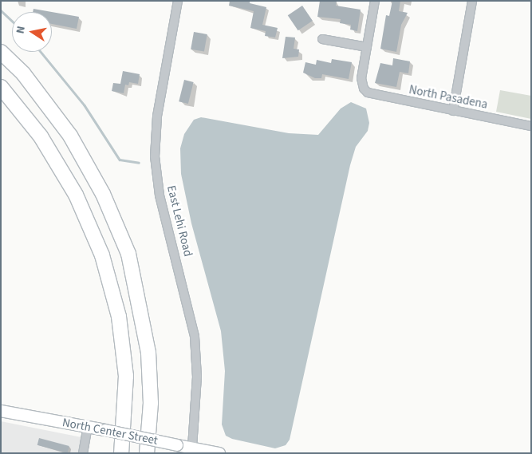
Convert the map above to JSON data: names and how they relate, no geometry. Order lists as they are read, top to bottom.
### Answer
{
  "streets": {
    "street": ["North Pasadena", "East Lehi Road", "North Center Street"]
  },
  "crossings": [
    ["East Lehi Road", "North Center Street"]
  ],
  "north": "left"
}
